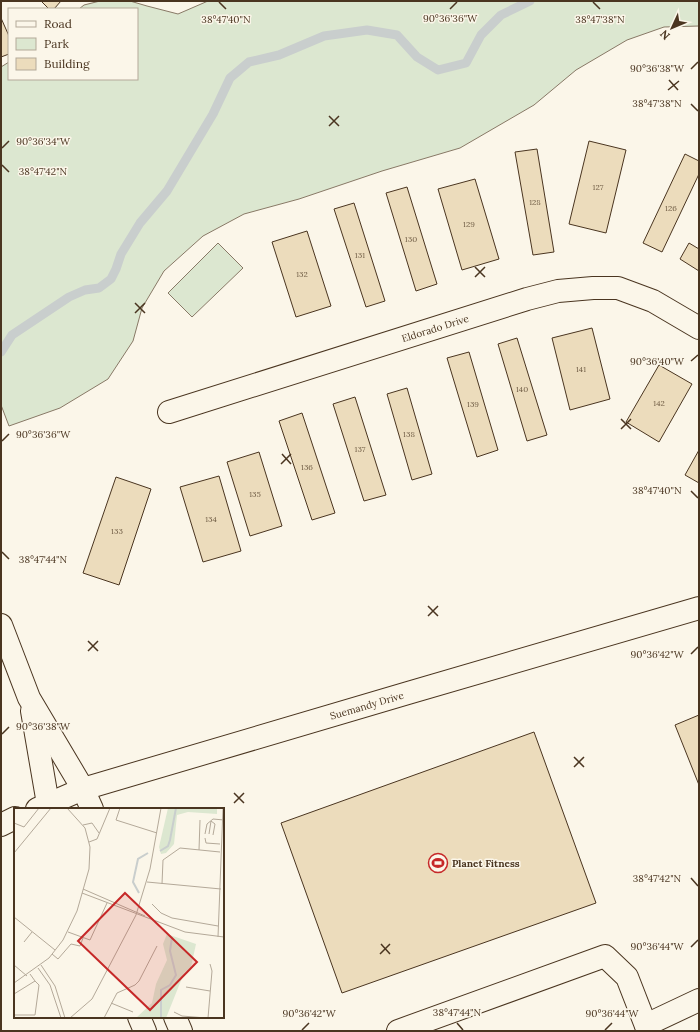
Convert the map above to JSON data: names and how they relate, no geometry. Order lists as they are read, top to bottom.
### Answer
{
  "streets": {
    "street": ["Eldorado Drive", "Suemandy Drive"]
  },
  "places": {
    "sports": ["Planet Fitness"]
  },
  "house_numbers": [
    "127",
    "128",
    "126",
    "129",
    "130",
    "131",
    "132",
    "141",
    "140",
    "142",
    "139",
    "138",
    "137",
    "136",
    "135",
    "134",
    "133"
  ],
  "legend": ["Road", "Park", "Building"],
  "north": "bottom left",
  "coordinates": [
    "90°36'36\"W",
    "38°47'40\"N",
    "38°47'38\"N",
    "90°36'38\"W",
    "90°36'34\"W",
    "38°47'42\"N",
    "90°36'40\"W",
    "38°47'44\"N",
    "90°36'42\"W",
    "90°36'44\"W"
  ]
}
